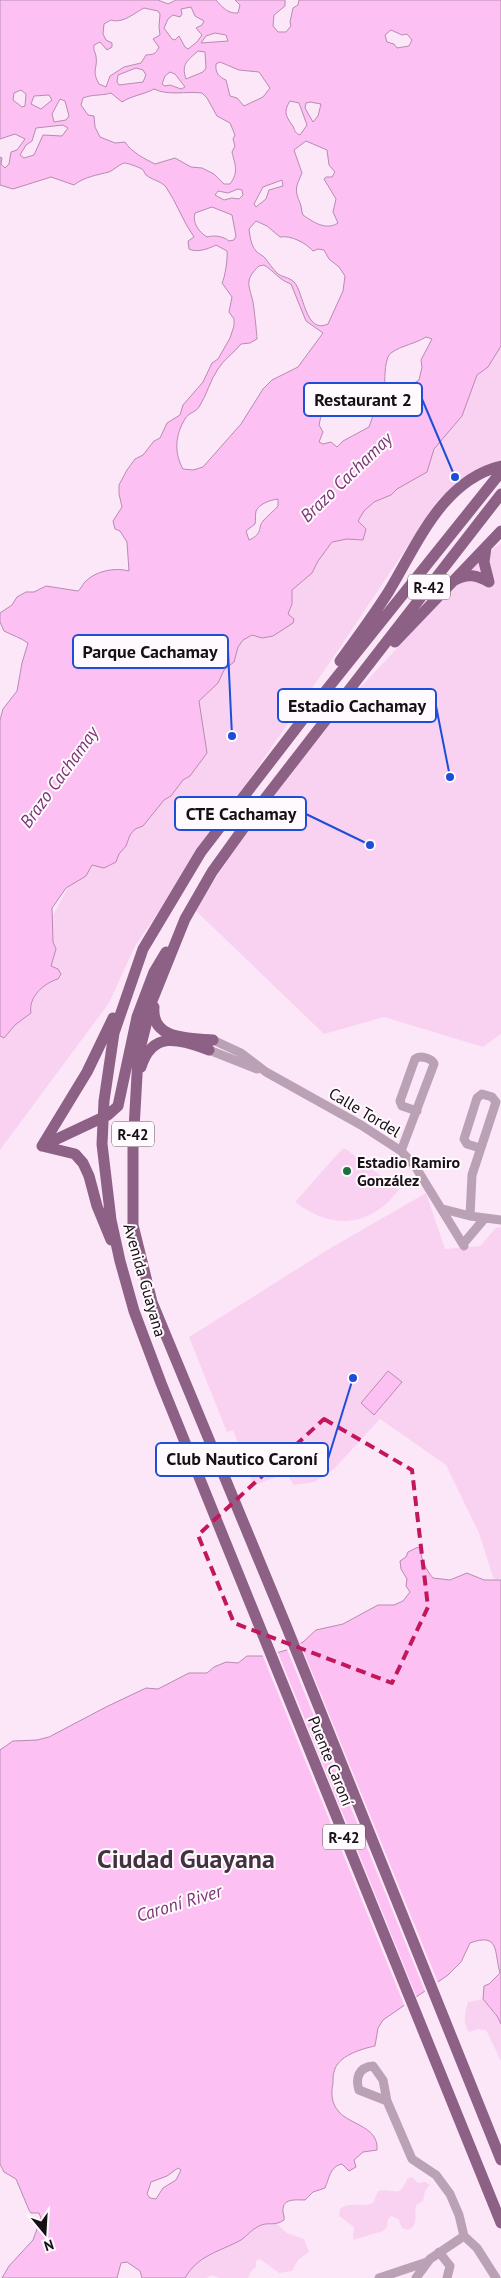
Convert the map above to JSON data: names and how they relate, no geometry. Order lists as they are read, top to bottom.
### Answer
{
  "streets": {
    "main road": ["R-42", "Avenida Guayana", "Puente Caroní"],
    "street": ["Calle Tordel"]
  },
  "crossings": [
    ["Avenida Guayana", "Puente Caroní"]
  ],
  "districts": ["Ciudad Guayana"],
  "water": ["Brazo Cachamay", "Caroní River"],
  "places": [
    "Restaurant 2",
    "Parque Cachamay",
    "Estadio Cachamay",
    "CTE Cachamay",
    "Estadio Ramiro González",
    "Club Nautico Caroní"
  ],
  "north": "bottom"
}
